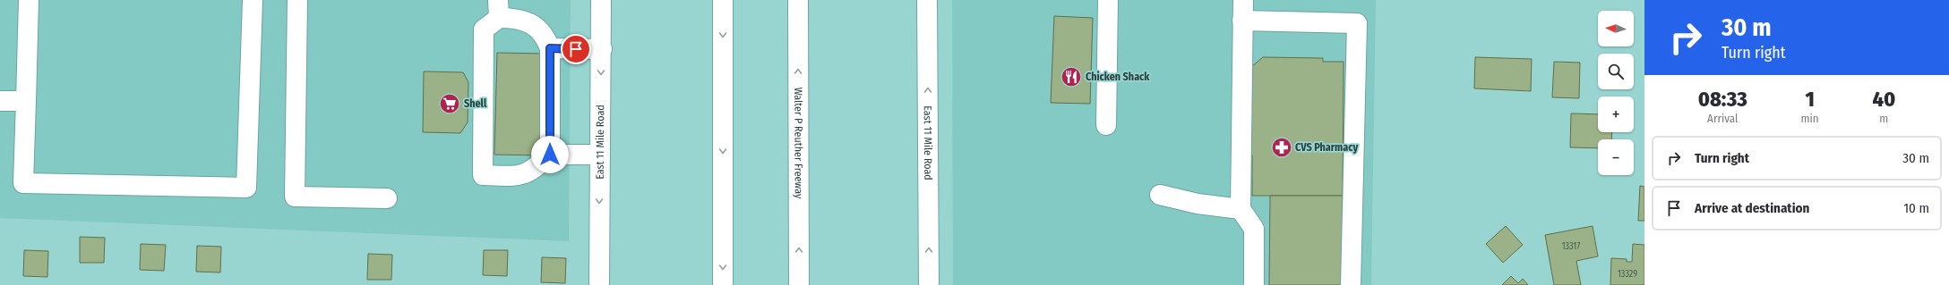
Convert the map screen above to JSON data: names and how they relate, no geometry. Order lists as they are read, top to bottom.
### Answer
{
  "streets": {
    "main road": ["East 11 Mile Road", "Walter P Reuther Freeway"]
  },
  "places": {
    "restaurant": ["Chicken Shack"],
    "supermarket": ["Shell"],
    "pharmacy": ["CVS Pharmacy"]
  },
  "house_numbers": ["13317", "13329"],
  "north": "left",
  "page": {
    "turn": ["30 m", "Turn right"],
    "map_buttons": ["+", "−"],
    "eta": [
      "08:33",
      "Arrival",
      "1",
      "min",
      "40",
      "m"
    ],
    "list": [
      {
        "name": "Turn right",
        "value": "30 m"
      },
      {
        "name": "Arrive at destination",
        "value": "10 m"
      }
    ]
  }
}
